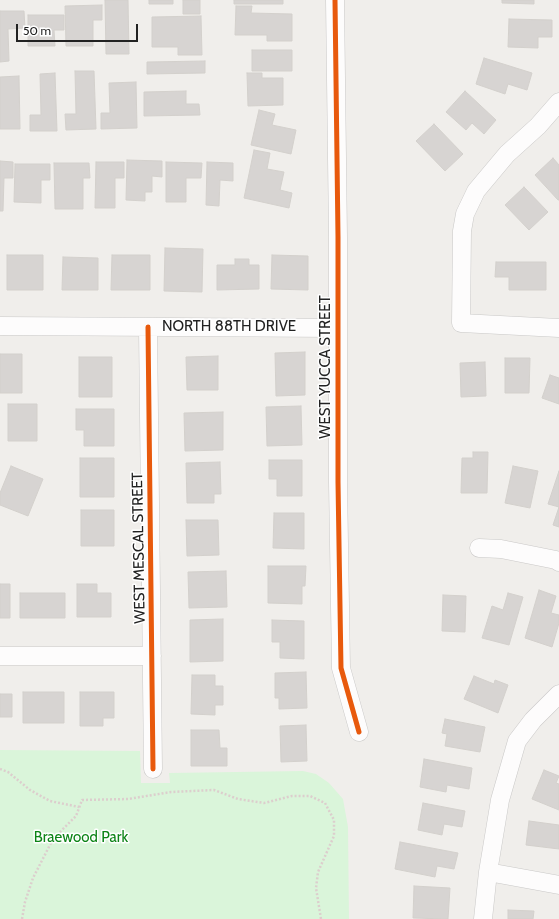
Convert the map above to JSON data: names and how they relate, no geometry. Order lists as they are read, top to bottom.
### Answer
{
  "streets": {
    "street": ["NORTH 88TH DRIVE", "WEST YUCCA STREET", "WEST MESCAL STREET"]
  },
  "crossings": [
    ["NORTH 88TH DRIVE", "WEST YUCCA STREET"],
    ["NORTH 88TH DRIVE", "WEST MESCAL STREET"]
  ],
  "parks": ["Braewood Park"],
  "scale_bar": "50 m"
}
